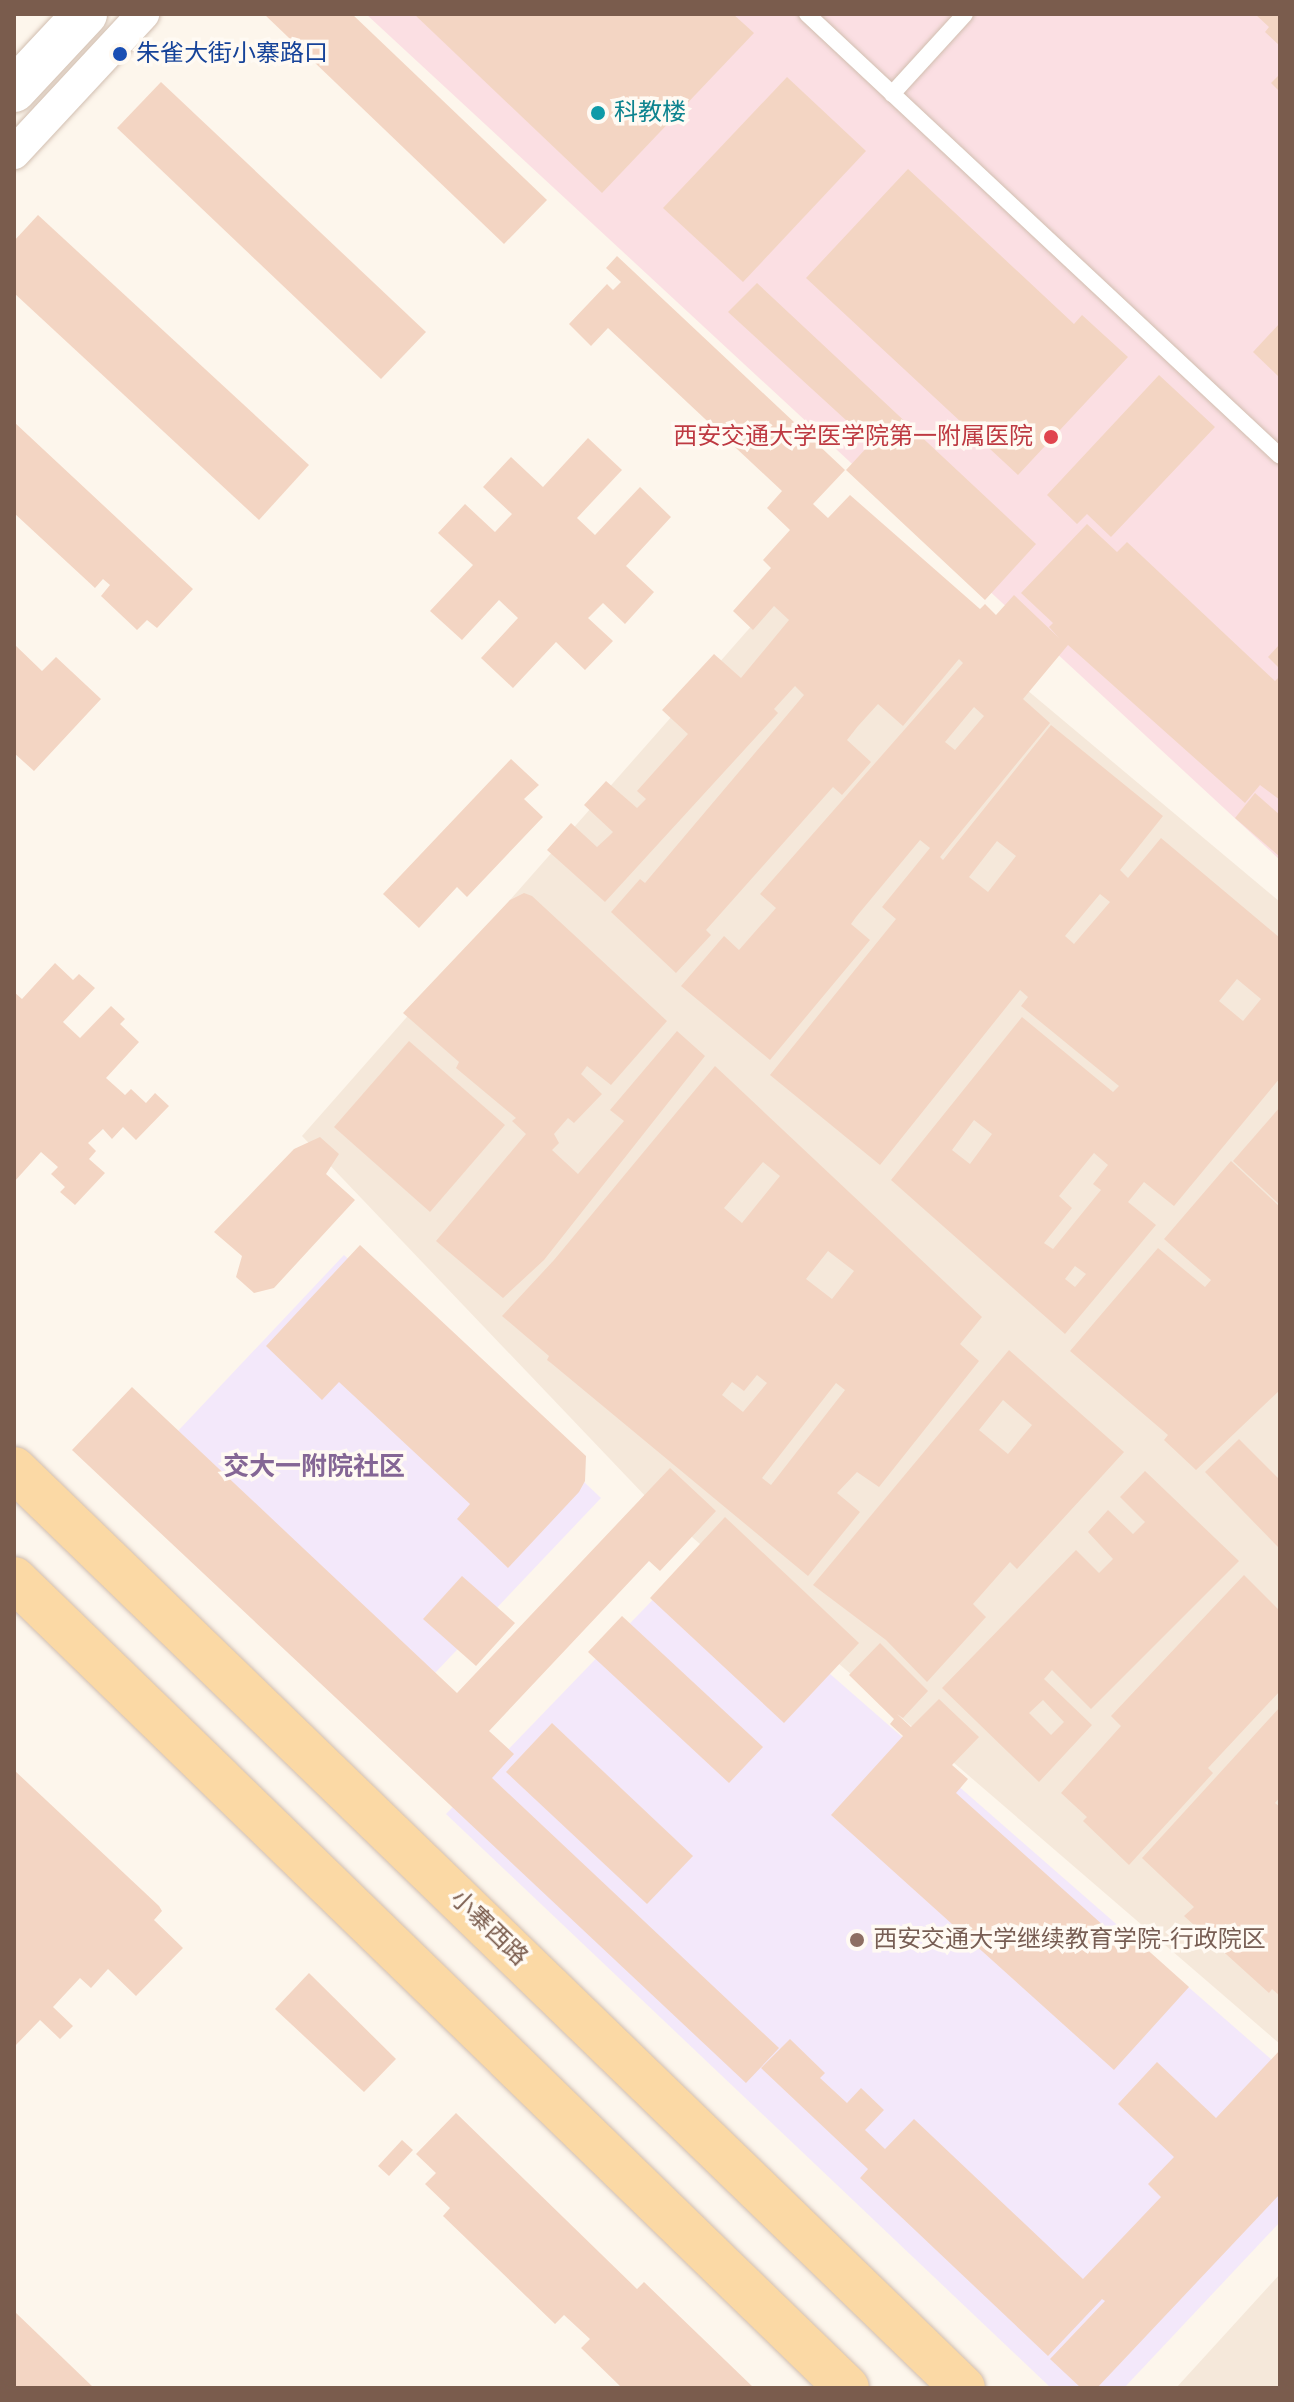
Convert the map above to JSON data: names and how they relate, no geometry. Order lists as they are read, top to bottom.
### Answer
{
  "streets": {
    "main road": ["小寨西路"]
  },
  "districts": ["交大一附院社区"],
  "places": [
    "朱雀大街小寨路口",
    "科教楼",
    "西安交通大学医学院第一附属医院",
    "西安交通大学继续教育学院-行政院区"
  ]
}
